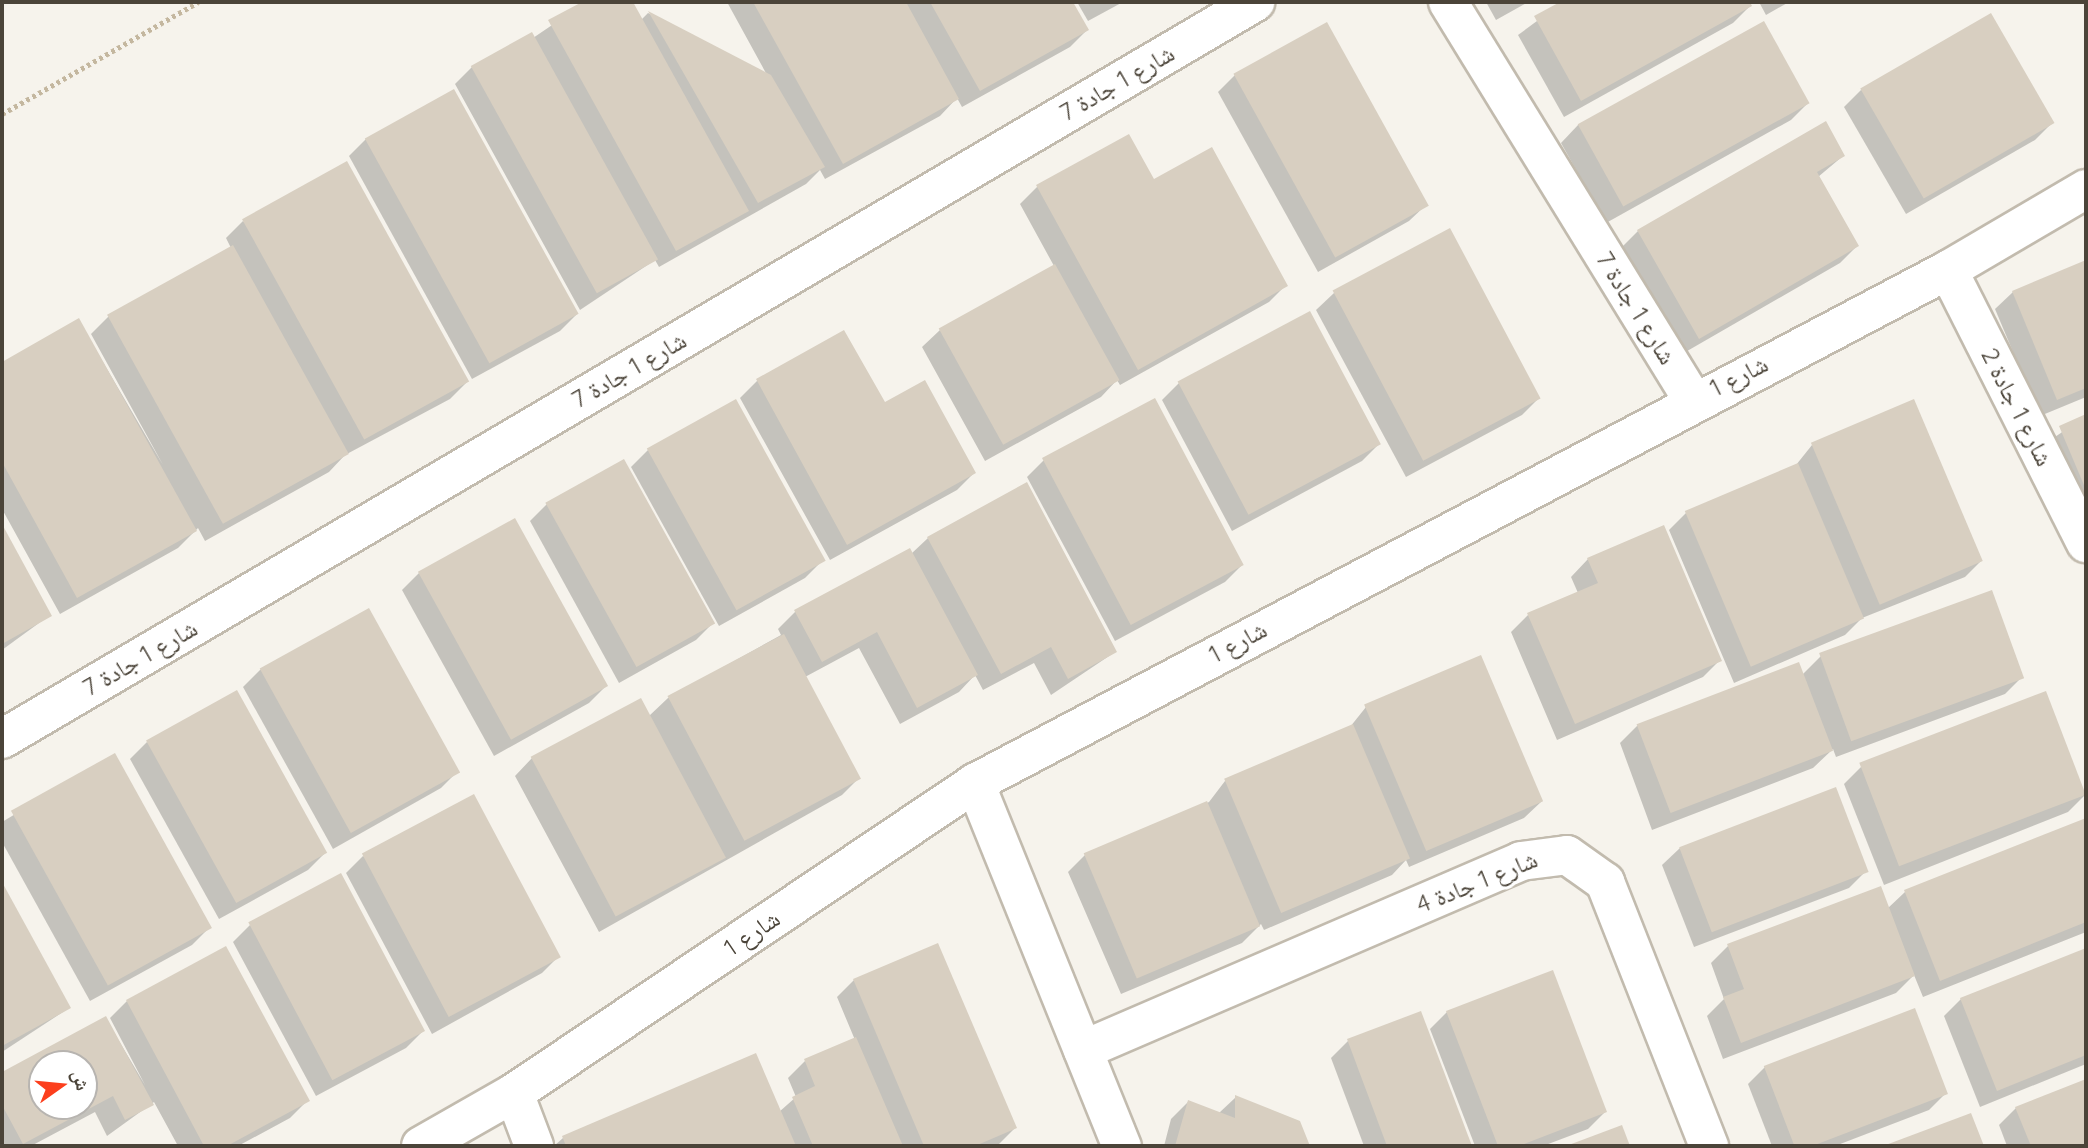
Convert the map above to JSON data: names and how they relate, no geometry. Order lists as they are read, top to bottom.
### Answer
{
  "streets": {
    "street": [
      "شارع 1 جادة 7",
      "شارع 1",
      "شارع 1 جادة 2",
      "شارع 1 جادة 4"
    ]
  },
  "crossings": [
    ["شارع 1 جادة 7", "شارع 1"],
    ["شارع 1", "شارع 1 جادة 2"]
  ],
  "north": "right"
}
